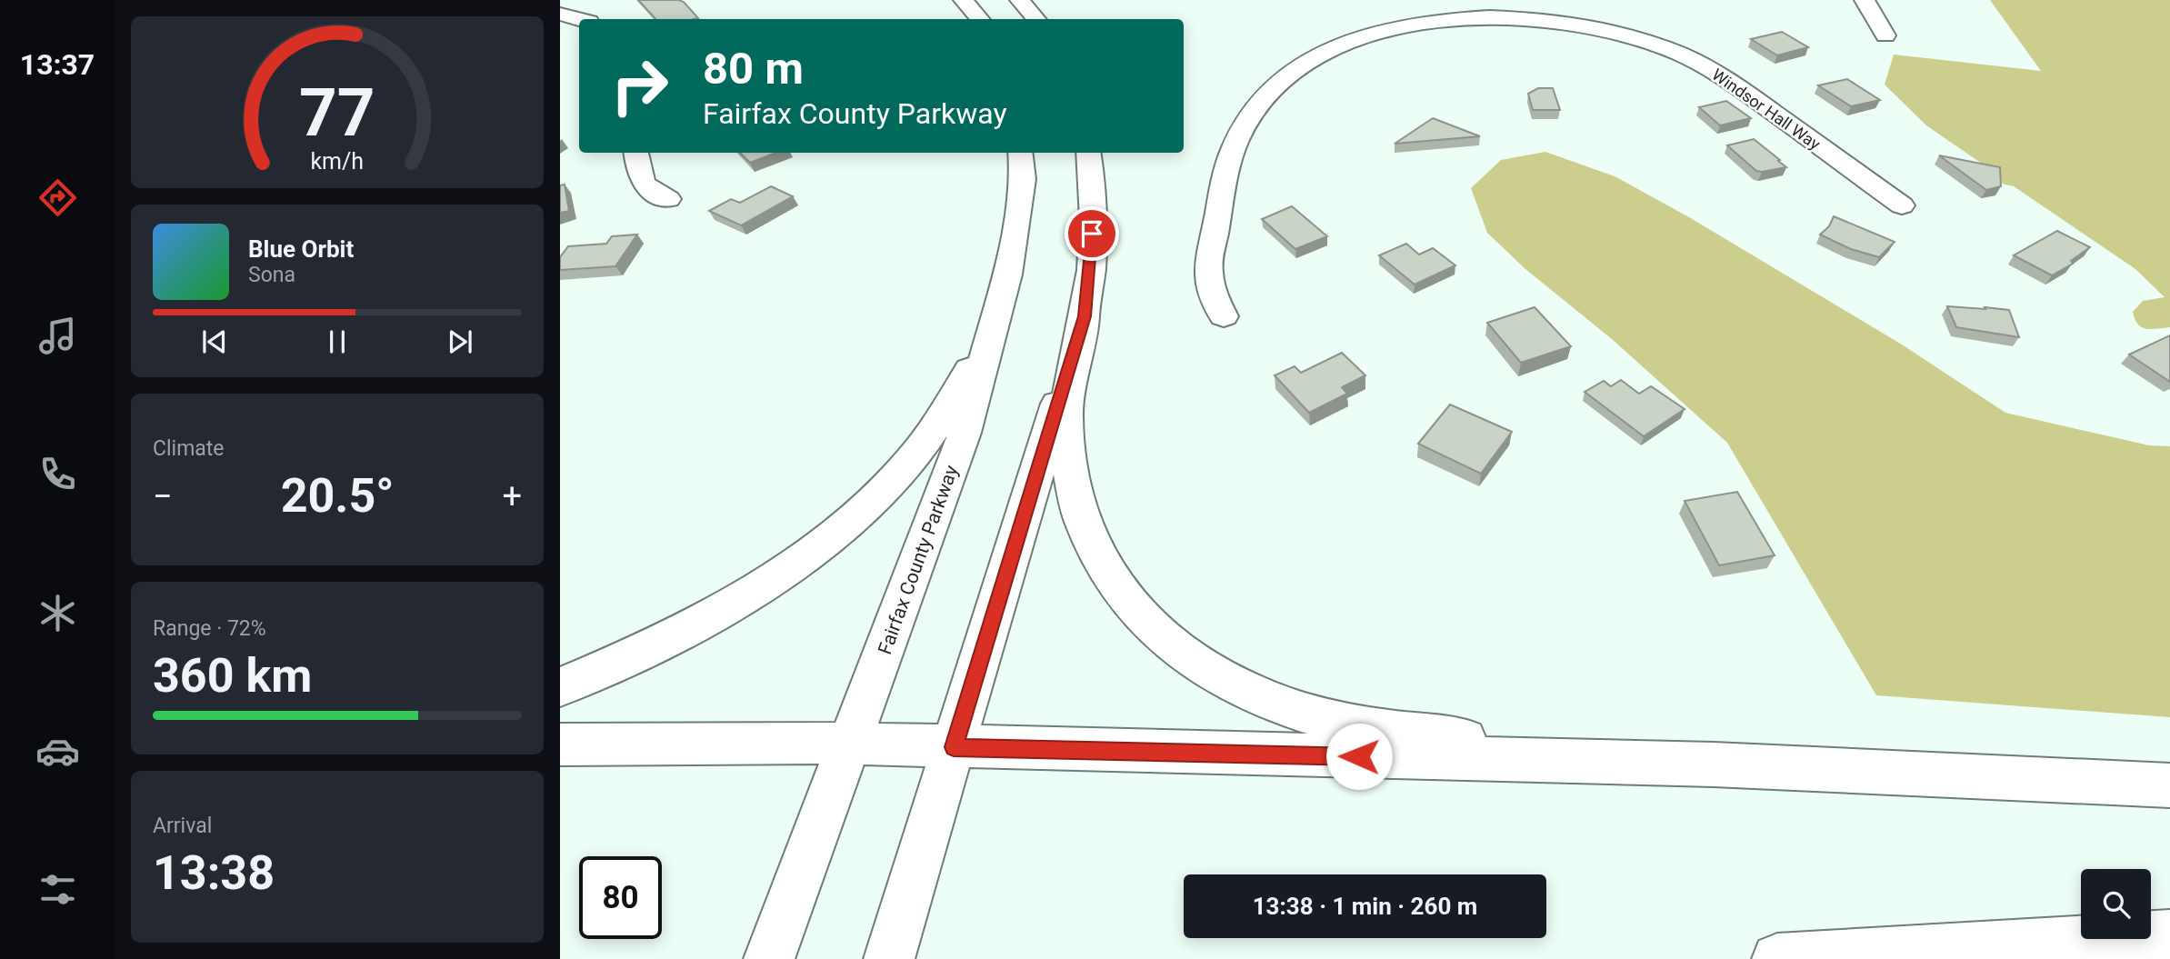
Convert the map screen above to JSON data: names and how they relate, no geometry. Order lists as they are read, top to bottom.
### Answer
{
  "streets": {
    "main road": ["Windsor Hall Way", "Fairfax County Parkway"]
  },
  "page": {
    "tabs": "13:37",
    "turn": ["80 m", "Fairfax County Parkway"],
    "song": ["Blue Orbit", "Sona"],
    "tile": [
      "Climate",
      ["Range · 72%", "360 km"],
      ["Arrival", "13:38"]
    ],
    "heat": ["−", "20.5°", "+"],
    "limit": "80",
    "trip": "13:38 · 1 min · 260 m",
    "gauge": ["77", "km/h"]
  }
}
